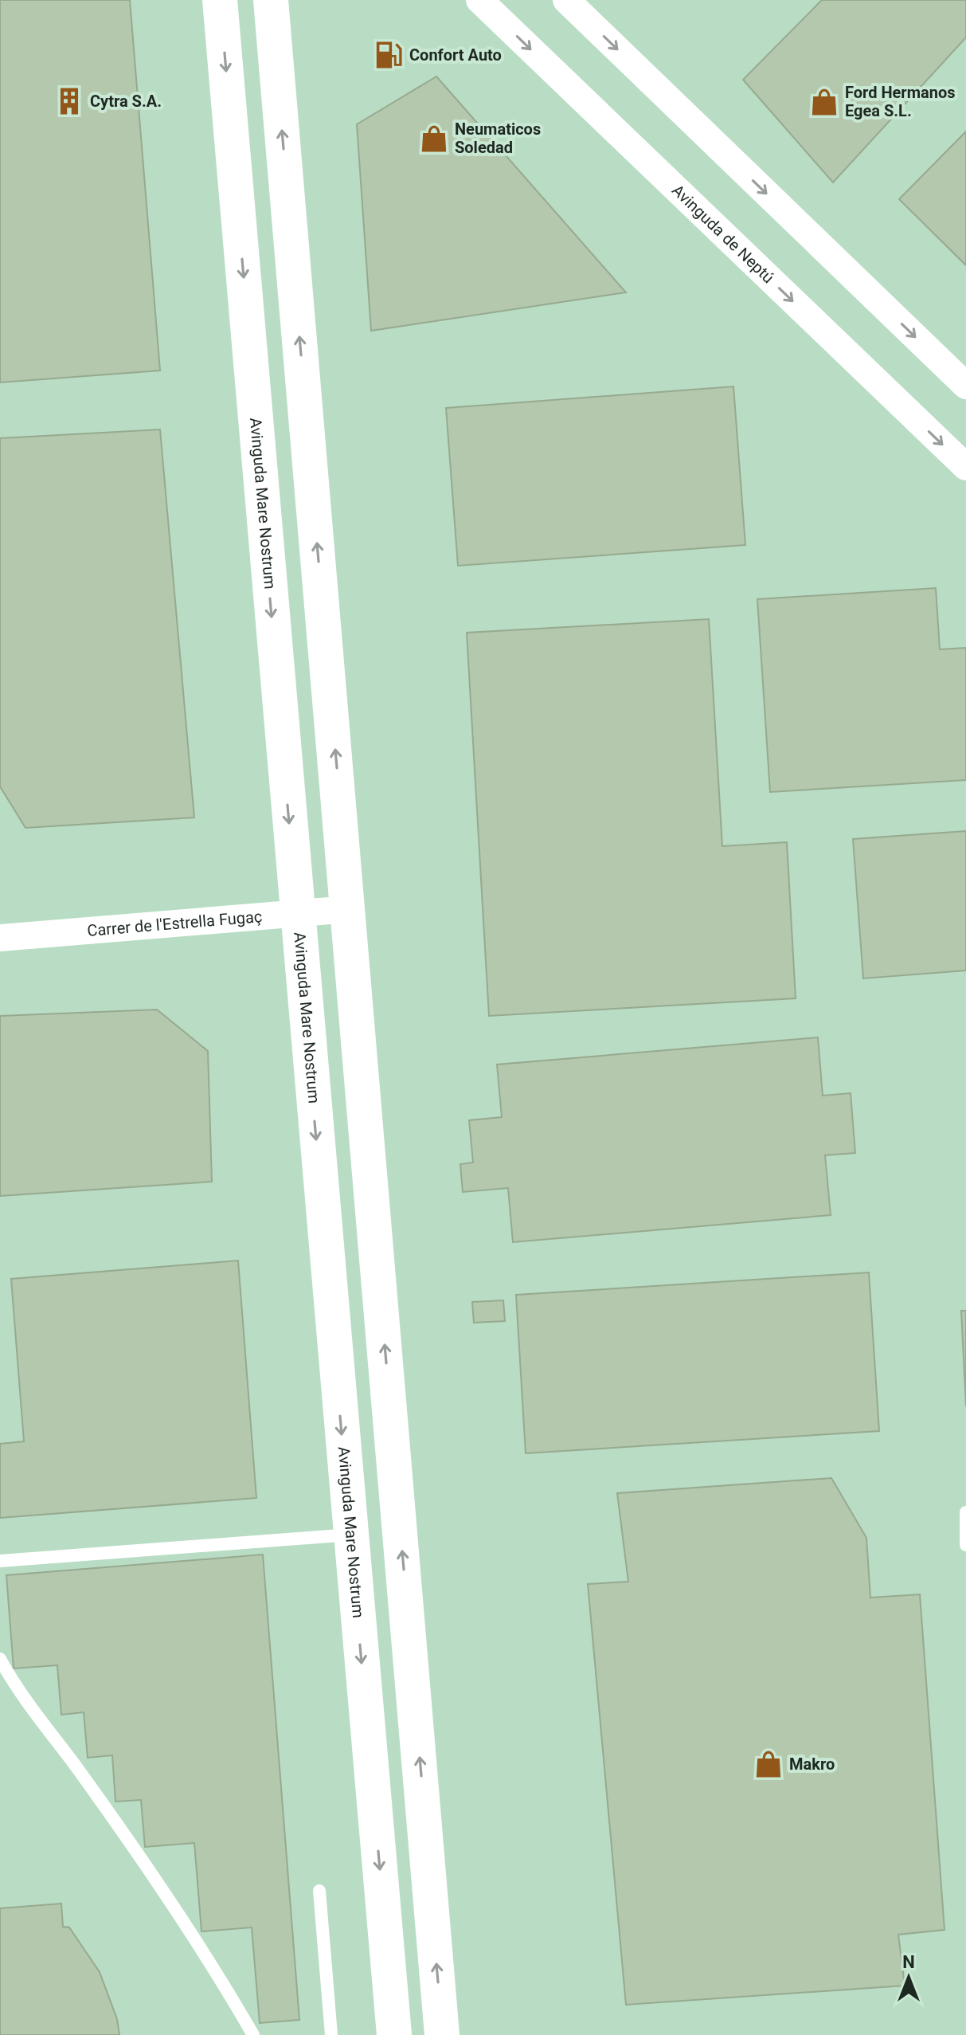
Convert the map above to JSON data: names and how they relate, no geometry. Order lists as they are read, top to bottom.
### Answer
{
  "streets": {
    "main road": ["Avinguda Mare Nostrum"],
    "street": ["Avinguda de Neptú", "Carrer de l'Estrella Fugaç"]
  },
  "crossings": [
    ["Avinguda Mare Nostrum", "Carrer de l'Estrella Fugaç"]
  ],
  "places": {
    "fuel station": ["Confort Auto"],
    "building": ["Cytra S.A."],
    "shop": ["Ford Hermanos Egea S.L.", "Neumaticos Soledad", "Makro"]
  },
  "north": "top"
}
